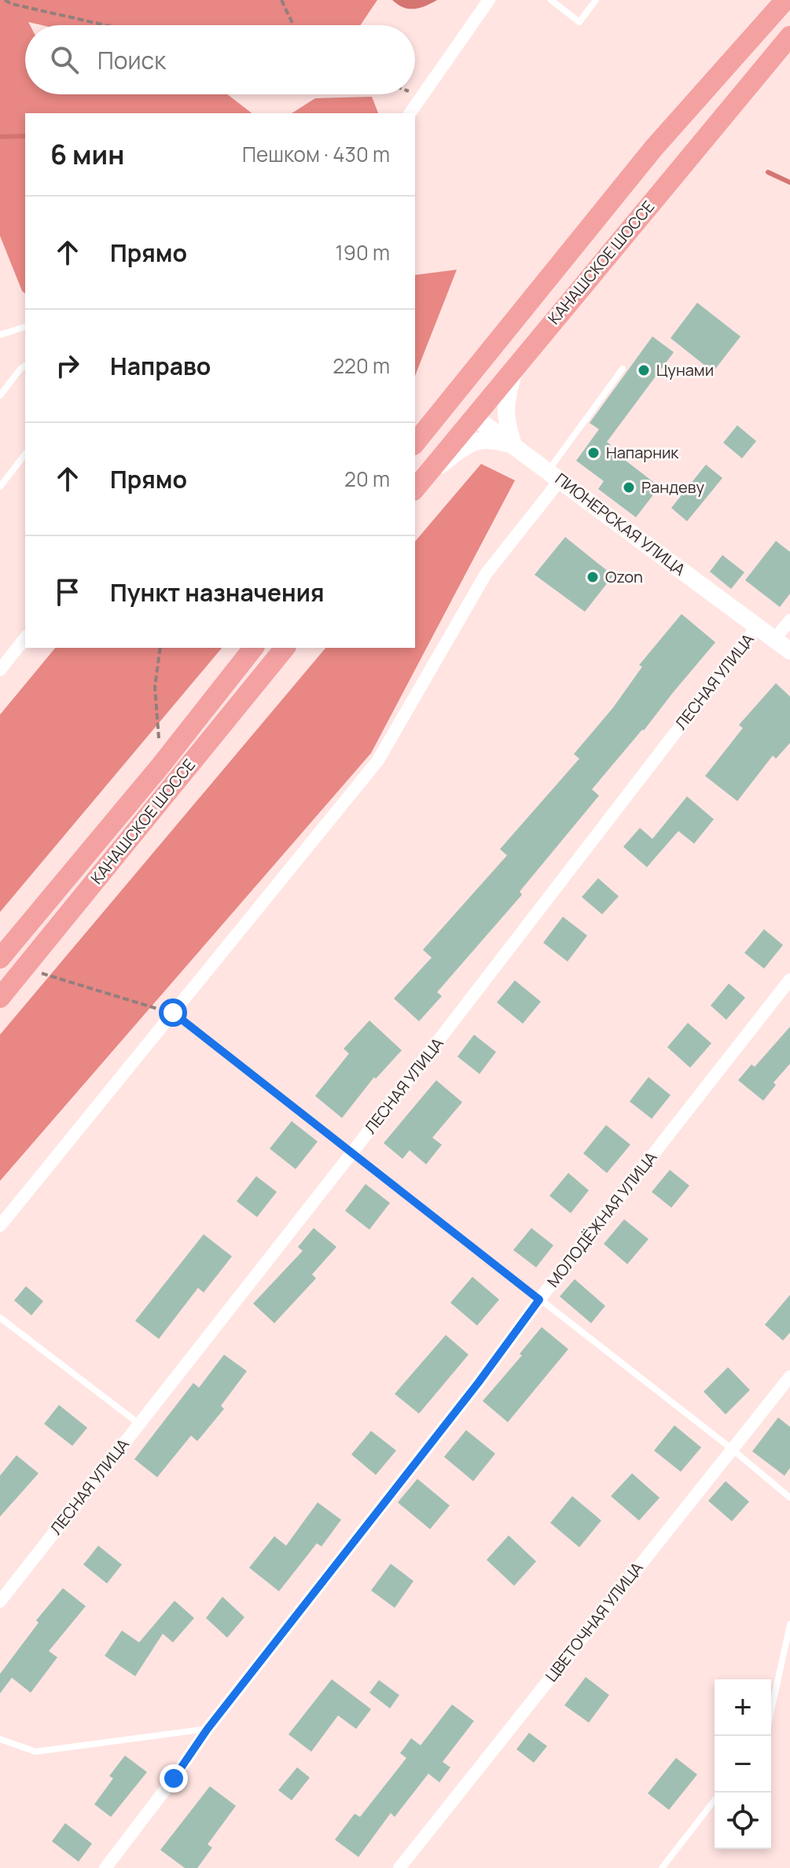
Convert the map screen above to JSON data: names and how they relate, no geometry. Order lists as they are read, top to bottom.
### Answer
{
  "streets": {
    "main road": ["КАНАШСКОЕ ШОССЕ", "ПИОНЕРСКАЯ УЛИЦА"],
    "street": ["ЛЕСНАЯ УЛИЦА", "МОЛОДЁЖНАЯ УЛИЦА", "ЦВЕТОЧНАЯ УЛИЦА"]
  },
  "crossings": [
    ["КАНАШСКОЕ ШОССЕ", "ПИОНЕРСКАЯ УЛИЦА"],
    ["ПИОНЕРСКАЯ УЛИЦА", "ЛЕСНАЯ УЛИЦА"]
  ],
  "places": [
    "Цунами",
    "Напарник",
    "Рандеву",
    "Ozon"
  ],
  "page": {
    "search": "Поиск",
    "heading": ["6 мин", "Пешком · 430 m"],
    "list": [
      ["Прямо", "190 m"],
      ["Направо", "220 m"],
      ["Прямо", "20 m"],
      "Пункт назначения"
    ],
    "map_buttons": ["+", "−"]
  }
}
